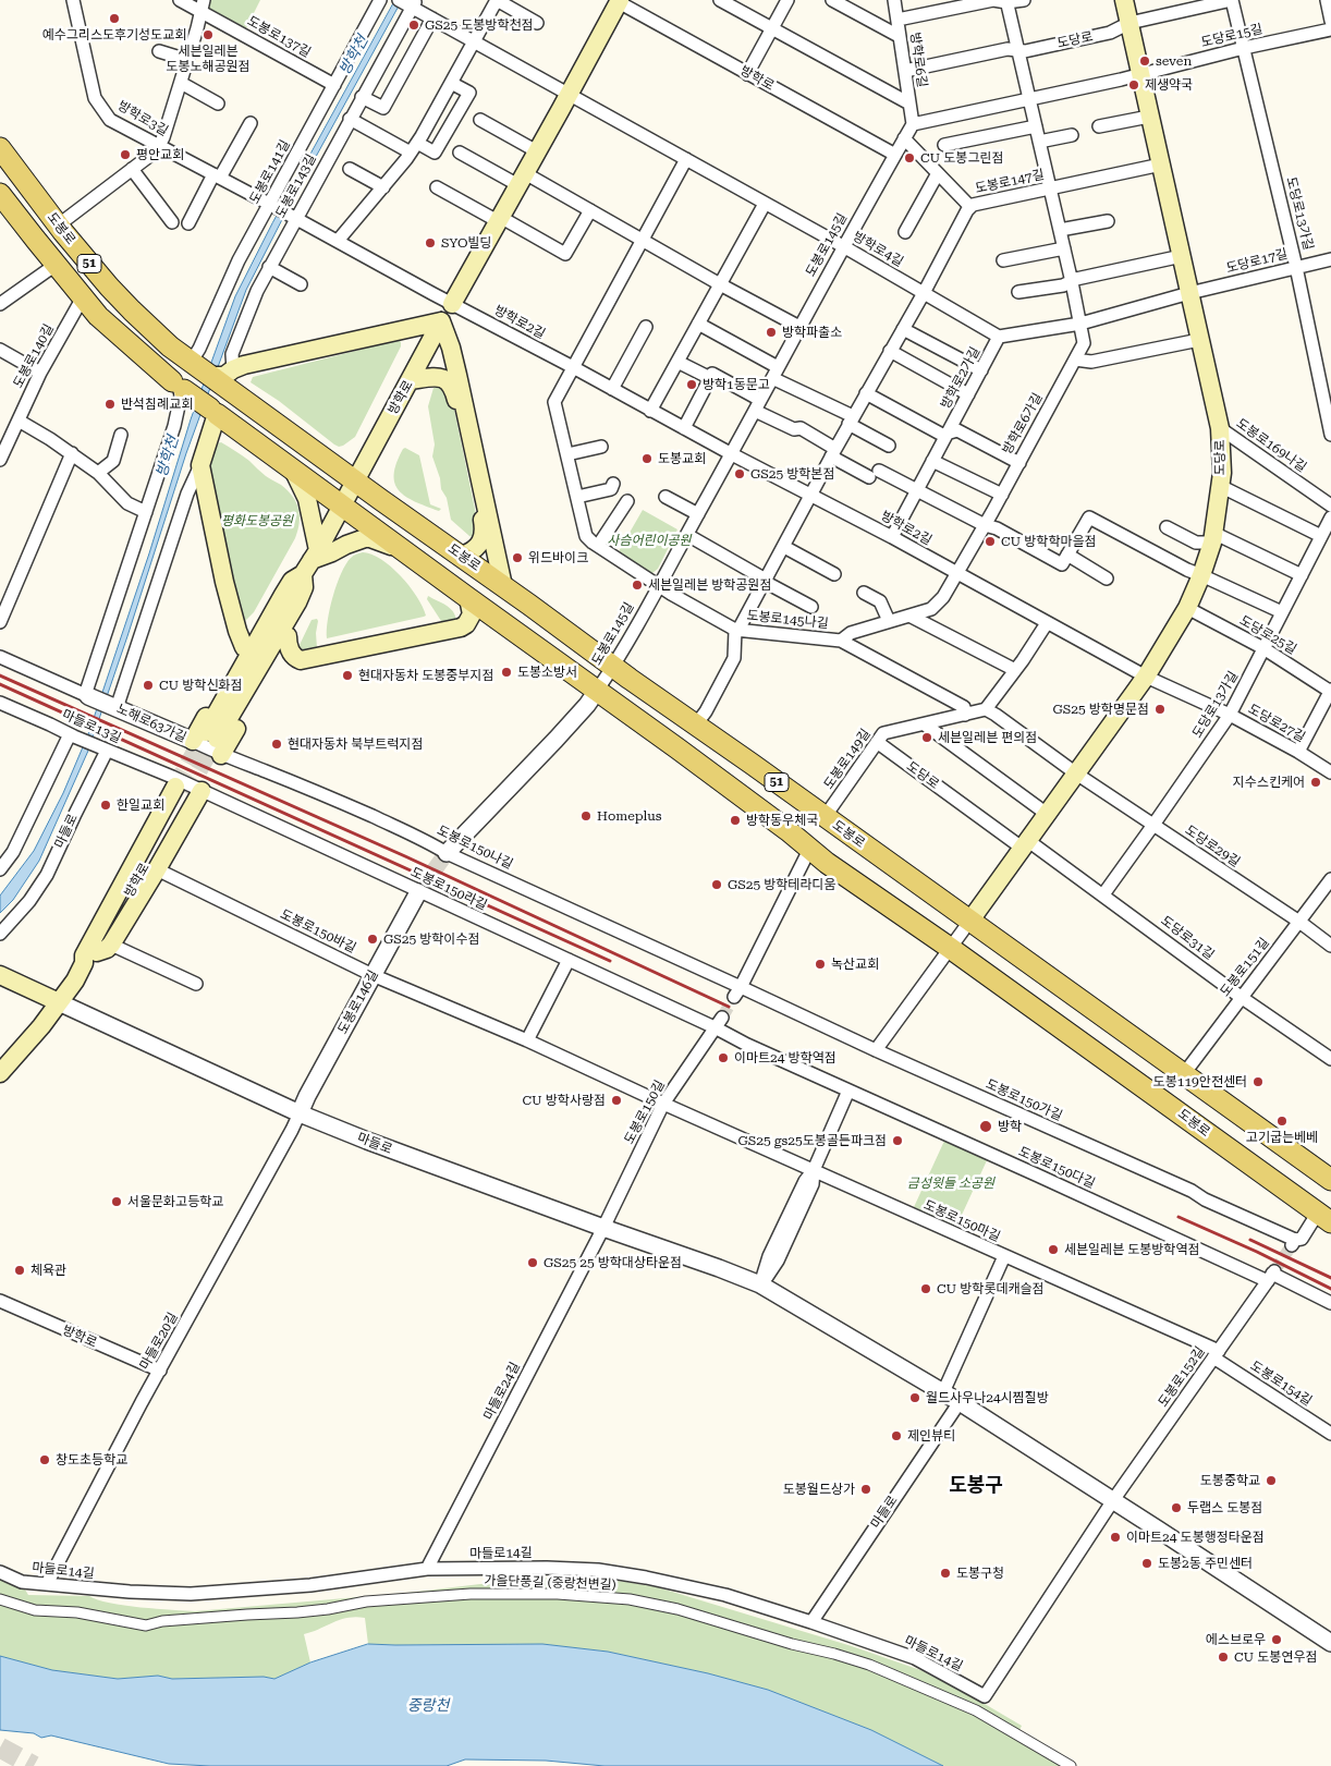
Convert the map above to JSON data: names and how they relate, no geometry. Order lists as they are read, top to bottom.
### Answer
{
  "streets": {
    "main road": [
      "도당로",
      "방학로",
      "도봉로",
      "51",
      "마들로"
    ],
    "street": [
      "도당로15길",
      "도봉로137길",
      "방학로6길",
      "방학로3길",
      "도봉로141길",
      "도봉로147길",
      "도봉로143길",
      "도당로13가길",
      "도봉로145길",
      "방학로4길",
      "도당로17길",
      "방학로2길",
      "도봉로140길",
      "방학로2가길",
      "방학로6가길",
      "도봉로169나길",
      "도봉로145나길",
      "도당로25길",
      "노해로63가길",
      "도당로27길",
      "마들로13길",
      "도봉로149길",
      "도당로29길",
      "도봉로150나길",
      "도봉로150라길",
      "도봉로150바길",
      "도당로31길",
      "도봉로151길",
      "도봉로146길",
      "도봉로150가길",
      "도봉로150길",
      "도봉로150다길",
      "도봉로150마길",
      "마들로20길",
      "도봉로152길",
      "도봉로154길",
      "마들로24길",
      "마들로14길",
      "가을단풍길 (중랑천변길)"
    ]
  },
  "crossings": [
    ["도당로15길", "도당로"],
    ["도당로15길", "도당로13가길"],
    ["도봉로137길", "도봉로141길"],
    ["도당로", "도봉로147길"],
    ["도당로", "도봉로"],
    ["도당로", "도당로17길"],
    ["도당로", "방학로2길"],
    ["도당로", "방학로6가길"],
    ["도당로", "도봉로169나길"],
    ["도당로", "도당로25길"],
    ["도당로", "도당로27길"],
    ["도당로", "도봉로149길"],
    ["도당로", "도당로29길"],
    ["도당로", "도당로31길"],
    ["방학로6길", "도봉로145길"],
    ["방학로", "방학로3길"],
    ["방학로", "도봉로"],
    ["방학로", "도봉로145길"],
    ["방학로", "방학로4길"],
    ["방학로", "방학로2길"],
    ["방학로", "노해로63가길"],
    ["방학로", "마들로13길"],
    ["방학로", "마들로"],
    ["방학로", "도봉로150나길"],
    ["방학로", "도봉로150라길"],
    ["방학로", "마들로20길"],
    ["방학로3길", "도봉로141길"],
    ["방학로3길", "도봉로143길"],
    ["방학로3길", "방학로2길"],
    ["도봉로141길", "도봉로143길"],
    ["도봉로141길", "도봉로"],
    ["도봉로147길", "도봉로"],
    ["도봉로147길", "방학로4길"],
    ["도봉로147길", "방학로2길"],
    ["도봉로147길", "방학로6가길"],
    ["도봉로147길", "도봉로145나길"],
    ["도봉로143길", "도봉로"],
    ["도당로13가길", "도당로17길"],
    ["도당로13가길", "도당로25길"],
    ["도당로13가길", "도당로27길"],
    ["도당로13가길", "도당로29길"],
    ["도당로13가길", "도당로31길"],
    ["도봉로", "도봉로145길"],
    ["도봉로", "도봉로140길"],
    ["도봉로", "도봉로149길"],
    ["도봉로", "도봉로151길"],
    ["도봉로", "도봉로150가길"],
    ["도봉로145길", "방학로4길"],
    ["도봉로145길", "방학로2길"],
    ["도봉로145길", "도봉로145나길"],
    ["방학로4길", "방학로2가길"],
    ["방학로2길", "방학로2가길"],
    ["방학로2길", "방학로6가길"],
    ["방학로2길", "도봉로145나길"],
    ["방학로2길", "도당로27길"],
    ["방학로2가길", "방학로6가길"],
    ["방학로6가길", "도봉로145나길"],
    ["노해로63가길", "도봉로150나길"],
    ["마들로13길", "마들로"],
    ["마들로13길", "도봉로150라길"],
    ["마들로", "도봉로146길"],
    ["마들로", "도봉로150길"],
    ["마들로", "마들로20길"],
    ["마들로", "도봉로152길"],
    ["마들로", "마들로24길"],
    ["마들로", "마들로14길"],
    ["도당로29길", "도봉로151길"],
    ["도봉로150나길", "도봉로150가길"],
    ["도봉로150라길", "도봉로146길"],
    ["도봉로150라길", "도봉로150길"],
    ["도봉로150라길", "도봉로150다길"],
    ["도봉로150바길", "도봉로146길"],
    ["도봉로150바길", "도봉로150길"],
    ["도봉로150바길", "도봉로150마길"],
    ["도당로31길", "도봉로151길"],
    ["도봉로146길", "마들로20길"],
    ["도봉로150길", "도봉로150다길"],
    ["도봉로150길", "도봉로150마길"],
    ["도봉로150길", "마들로24길"],
    ["도봉로150다길", "도봉로152길"],
    ["도봉로150마길", "도봉로152길"],
    ["도봉로150마길", "도봉로154길"],
    ["마들로20길", "마들로14길"],
    ["도봉로152길", "도봉로154길"],
    ["도봉로152길", "마들로14길"],
    ["마들로24길", "마들로14길"]
  ],
  "districts": ["도봉구"],
  "water": ["방학천", "중랑천"],
  "parks": ["평화도봉공원", "사슴어린이공원", "금성윗들 소공원"],
  "places": [
    "예수그리스도후기성도교회",
    "GS25 도봉방학천점",
    "세븐일레븐 도봉노해공원점",
    "seven",
    "제생약국",
    "평안교회",
    "CU 도봉그린점",
    "SYO빌딩",
    "방학파출소",
    "방학1동문고",
    "반석침례교회",
    "도봉교회",
    "GS25 방학본점",
    "CU 방학학마을점",
    "위드바이크",
    "세븐일레븐 방학공원점",
    "도봉소방서",
    "현대자동차 도봉중부지점",
    "CU 방학신화점",
    "GS25 방학명문점",
    "세븐일레븐 편의점",
    "현대자동차 북부트럭지점",
    "지수스킨케어",
    "한일교회",
    "Homeplus",
    "방학동우체국",
    "GS25 방학테라디움",
    "GS25 방학이수점",
    "녹산교회",
    "이마트24 방학역점",
    "도봉119안전센터",
    "CU 방학사랑점",
    "고기굽는베베",
    "방학",
    "GS25 gs25도봉골든파크점",
    "서울문화고등학교",
    "세븐일레븐 도봉방학역점",
    "GS25 25 방학대상타운점",
    "체육관",
    "CU 방학롯데캐슬점",
    "월드사우나24시찜질방",
    "제인뷰티",
    "창도초등학교",
    "도봉중학교",
    "도봉월드상가",
    "두랩스 도봉점",
    "이마트24 도봉행정타운점",
    "도봉2동 주민센터",
    "도봉구청",
    "에스브로우",
    "CU 도봉연우점"
  ]
}
